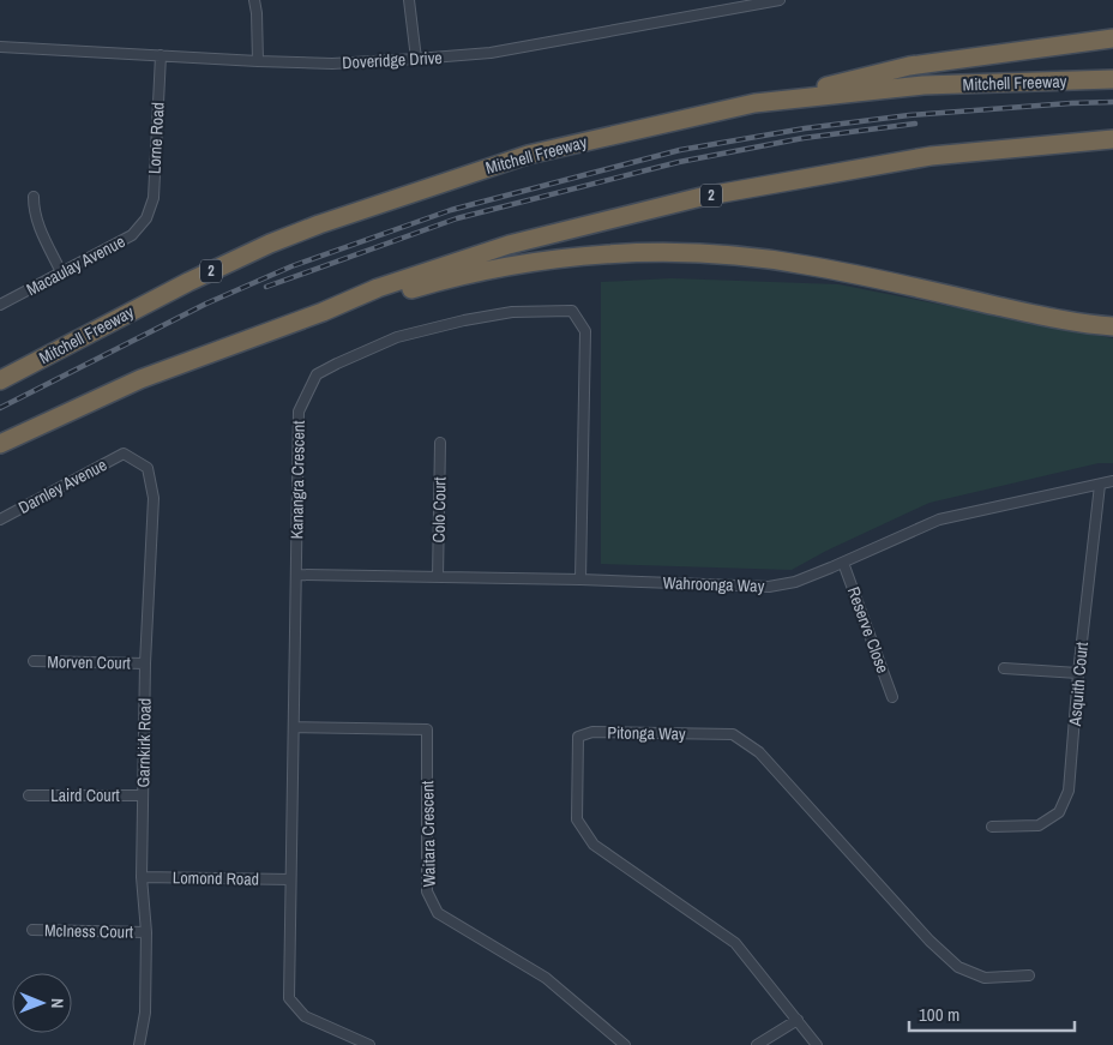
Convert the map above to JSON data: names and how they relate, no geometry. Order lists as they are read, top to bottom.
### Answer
{
  "streets": {
    "highway": ["Mitchell Freeway", "2"],
    "street": [
      "Doveridge Drive",
      "Lorne Road",
      "Macaulay Avenue",
      "Kanangra Crescent",
      "Darnley Avenue",
      "Colo Court",
      "Wahroonga Way",
      "Reserve Close",
      "Morven Court",
      "Asquith Court",
      "Pitonga Way",
      "Garnkirk Road",
      "Laird Court",
      "Waitara Crescent",
      "Lomond Road",
      "McIness Court"
    ]
  },
  "crossings": [
    ["Doveridge Drive", "Lorne Road"],
    ["Lorne Road", "Macaulay Avenue"],
    ["Kanangra Crescent", "Wahroonga Way"],
    ["Kanangra Crescent", "Waitara Crescent"],
    ["Kanangra Crescent", "Lomond Road"],
    ["Darnley Avenue", "Garnkirk Road"],
    ["Colo Court", "Wahroonga Way"],
    ["Wahroonga Way", "Reserve Close"],
    ["Wahroonga Way", "Asquith Court"],
    ["Morven Court", "Garnkirk Road"],
    ["Garnkirk Road", "Laird Court"],
    ["Garnkirk Road", "Lomond Road"],
    ["Garnkirk Road", "McIness Court"]
  ],
  "scale_bar": "100 m",
  "north": "right"
}
